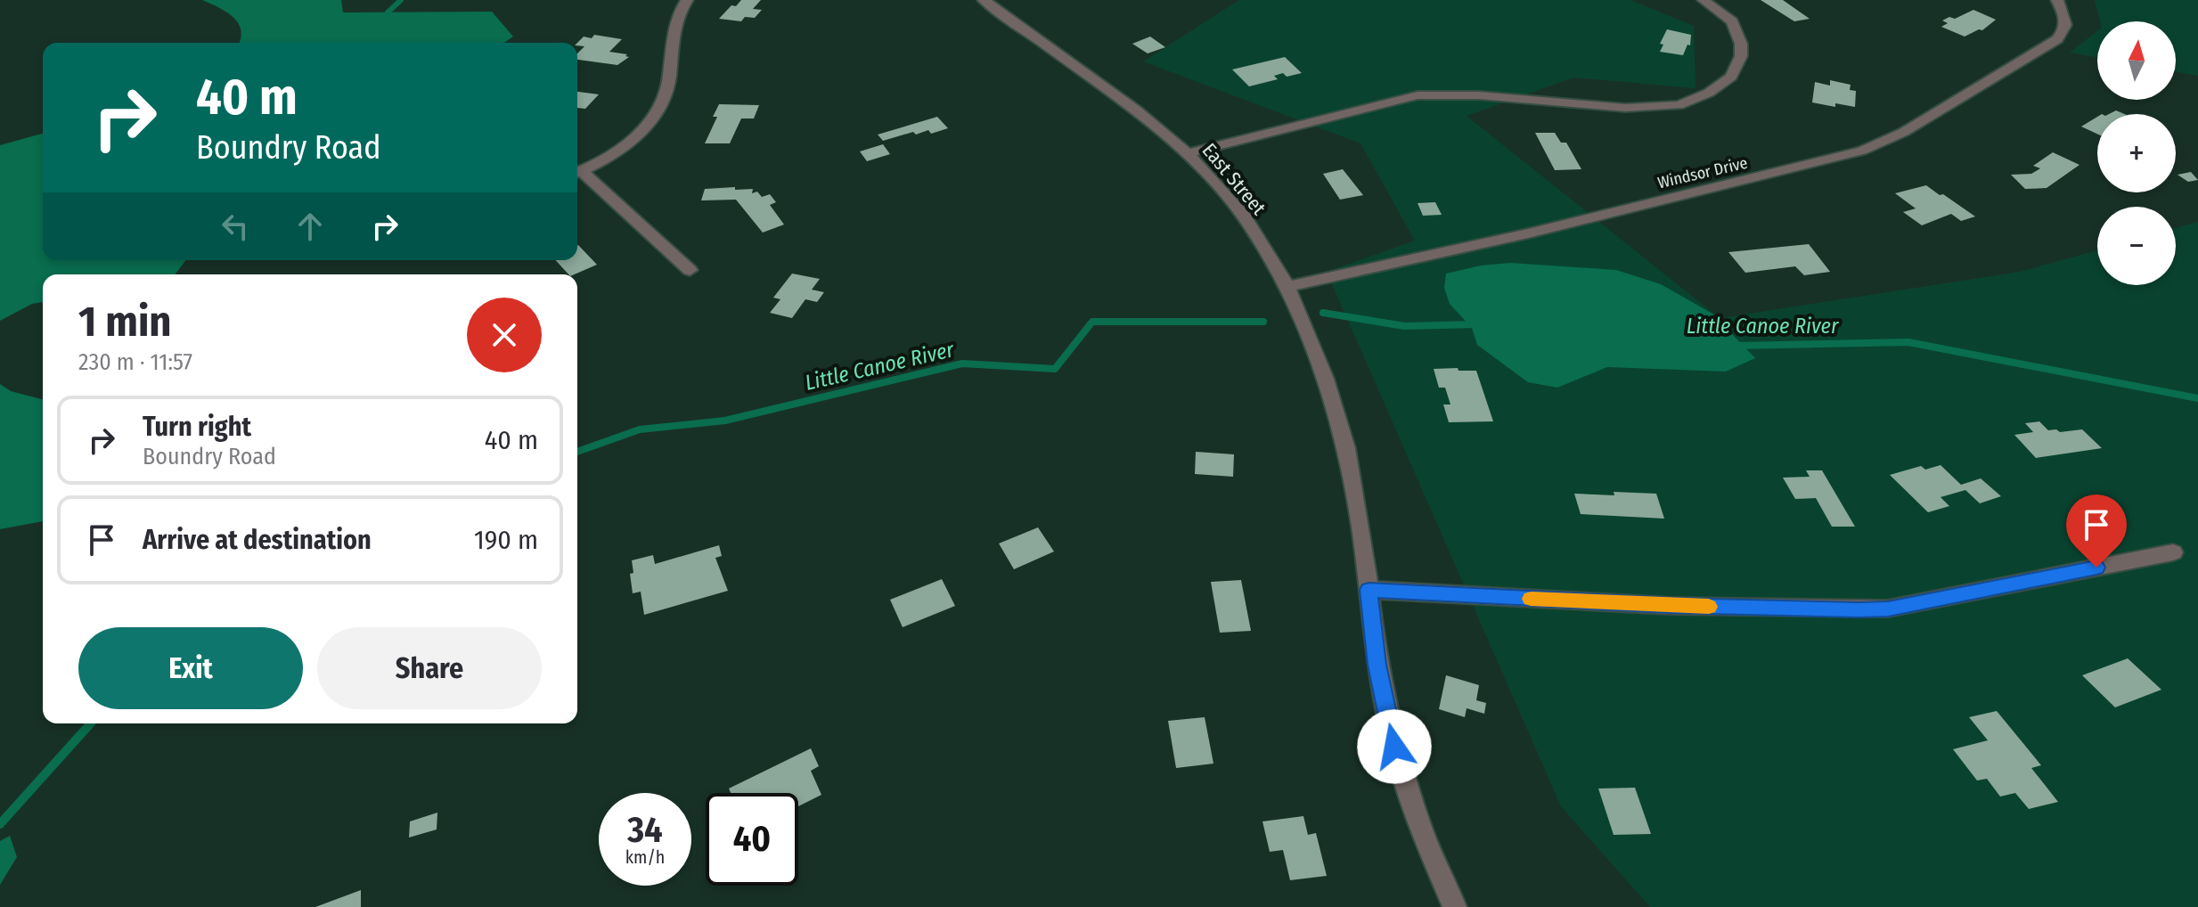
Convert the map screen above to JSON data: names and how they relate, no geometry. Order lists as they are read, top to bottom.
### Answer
{
  "streets": {
    "street": ["Windsor Drive", "East Street"]
  },
  "crossings": [
    ["Windsor Drive", "East Street"]
  ],
  "water": ["Little Canoe River"],
  "north": "top",
  "page": {
    "map_buttons": ["+", "−"],
    "turn": ["40 m", "Boundry Road"],
    "heading": ["1 min", "230 m · 11:57"],
    "list": [
      {
        "name": "Turn right",
        "note": "Boundry Road",
        "value": "40 m"
      },
      {
        "name": "Arrive at destination",
        "value": "190 m"
      }
    ],
    "buttons": ["Exit", "Share"],
    "speed": "34 km/h",
    "limit": "40"
  }
}
